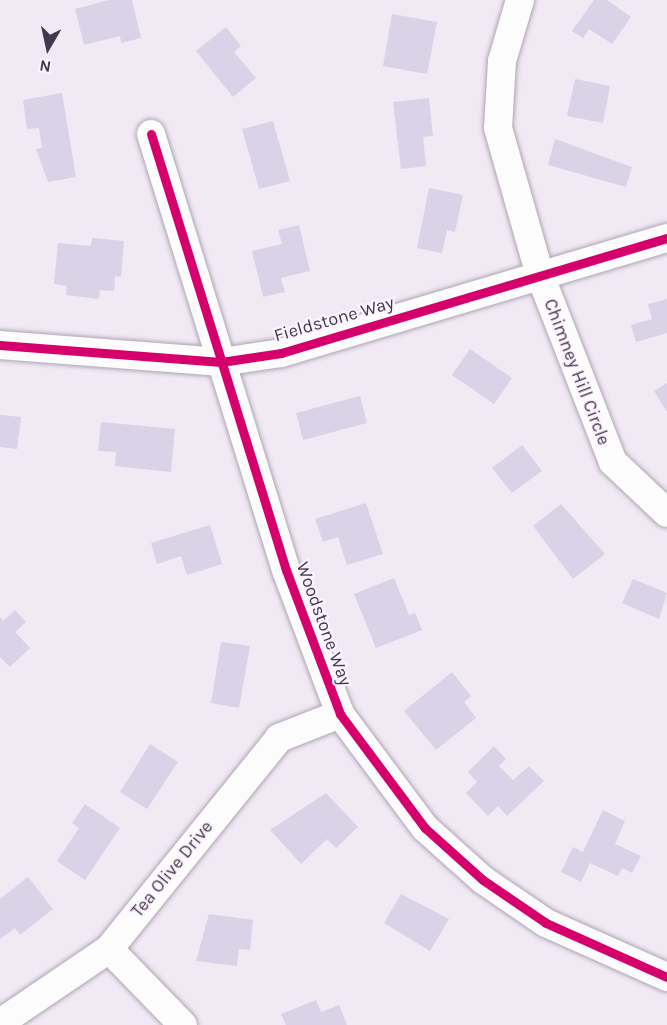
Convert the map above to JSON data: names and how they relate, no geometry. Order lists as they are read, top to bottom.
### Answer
{
  "streets": {
    "street": [
      "Fieldstone Way",
      "Chimney Hill Circle",
      "Woodstone Way",
      "Tea Olive Drive"
    ]
  },
  "crossings": [
    ["Fieldstone Way", "Chimney Hill Circle"],
    ["Fieldstone Way", "Woodstone Way"],
    ["Woodstone Way", "Tea Olive Drive"]
  ],
  "north": "bottom"
}
